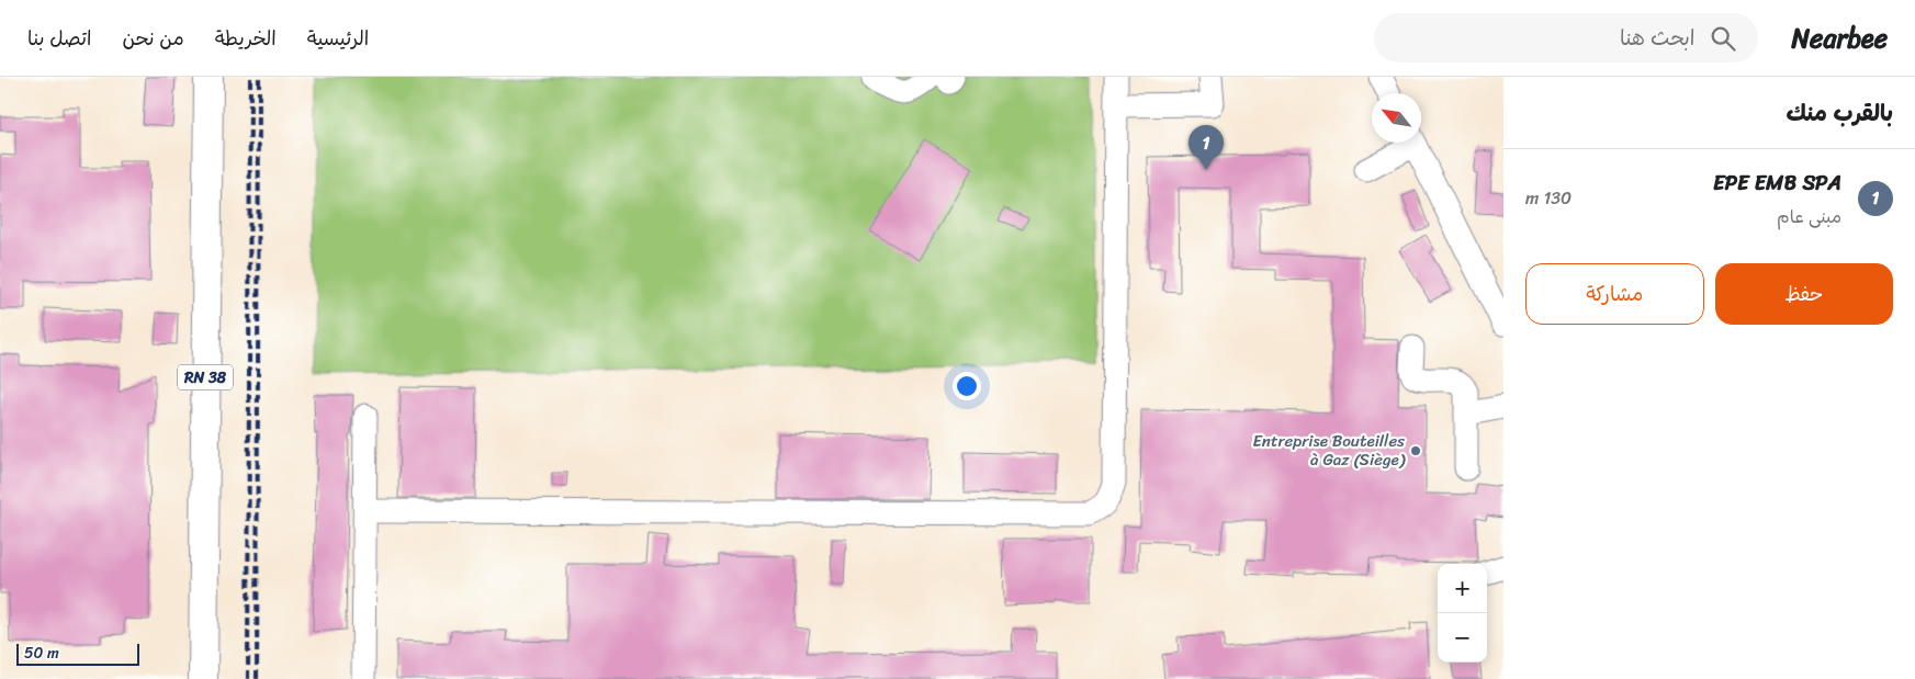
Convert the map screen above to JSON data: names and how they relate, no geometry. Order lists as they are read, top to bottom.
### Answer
{
  "streets": {
    "main road": ["RN 38"]
  },
  "places": ["Entreprise Bouteilles à Gaz (Siège)"],
  "scale_bar": "50 m",
  "north": "top left",
  "page": {
    "header": "Nearbee",
    "search": "ابحث هنا",
    "nav": [
      "الرئيسية",
      "الخريطة",
      "من نحن",
      "اتصل بنا"
    ],
    "heading": "بالقرب منك",
    "pins": "1",
    "list": [
      {
        "mark": "1",
        "name": "EPE EMB SPA",
        "note": "مبنى عام",
        "value": "130 m"
      }
    ],
    "buttons": ["حفظ", "مشاركة"],
    "map_buttons": ["+", "−"],
    "scale": "50 m"
  }
}
